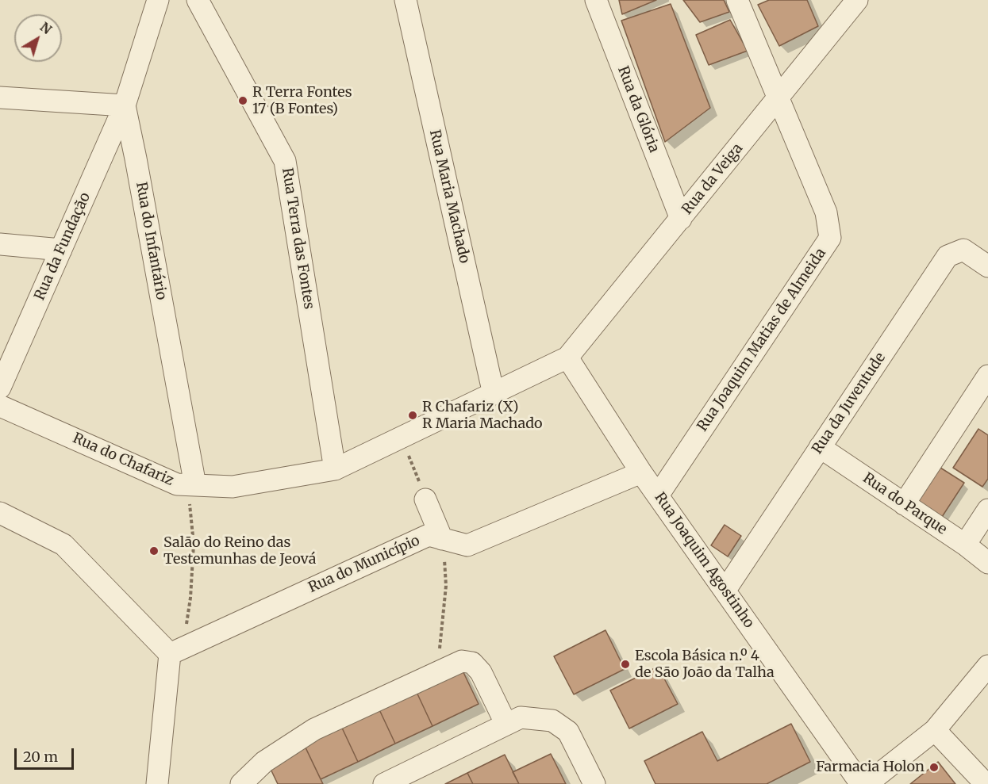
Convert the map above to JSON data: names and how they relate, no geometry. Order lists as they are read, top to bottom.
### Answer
{
  "streets": {
    "street": [
      "Rua da Glória",
      "Rua da Veiga",
      "Rua Maria Machado",
      "Rua Terra das Fontes",
      "Rua do Infantário",
      "Rua da Fundação",
      "Rua Joaquim Matias de Almeida",
      "Rua da Juventude",
      "Rua do Chafariz",
      "Rua do Parque",
      "Rua Joaquim Agostinho",
      "Rua do Município"
    ]
  },
  "crossings": [
    ["Rua da Glória", "Rua da Veiga"],
    ["Rua da Veiga", "Rua Joaquim Matias de Almeida"],
    ["Rua da Veiga", "Rua do Chafariz"],
    ["Rua da Veiga", "Rua Joaquim Agostinho"],
    ["Rua Maria Machado", "Rua do Chafariz"],
    ["Rua Terra das Fontes", "Rua do Chafariz"],
    ["Rua do Infantário", "Rua da Fundação"],
    ["Rua do Infantário", "Rua do Chafariz"],
    ["Rua Joaquim Matias de Almeida", "Rua Joaquim Agostinho"],
    ["Rua da Juventude", "Rua do Parque"],
    ["Rua da Juventude", "Rua Joaquim Agostinho"],
    ["Rua do Chafariz", "Rua Joaquim Agostinho"],
    ["Rua Joaquim Agostinho", "Rua do Município"]
  ],
  "places": [
    "R Terra Fontes 17 (B Fontes)",
    "R Chafariz (X) R Maria Machado",
    "Salão do Reino das Testemunhas de Jeová",
    "Escola Básica n.º 4 de São João da Talha",
    "Farmacia Holon"
  ],
  "scale_bar": "20 m",
  "north": "top right"
}
